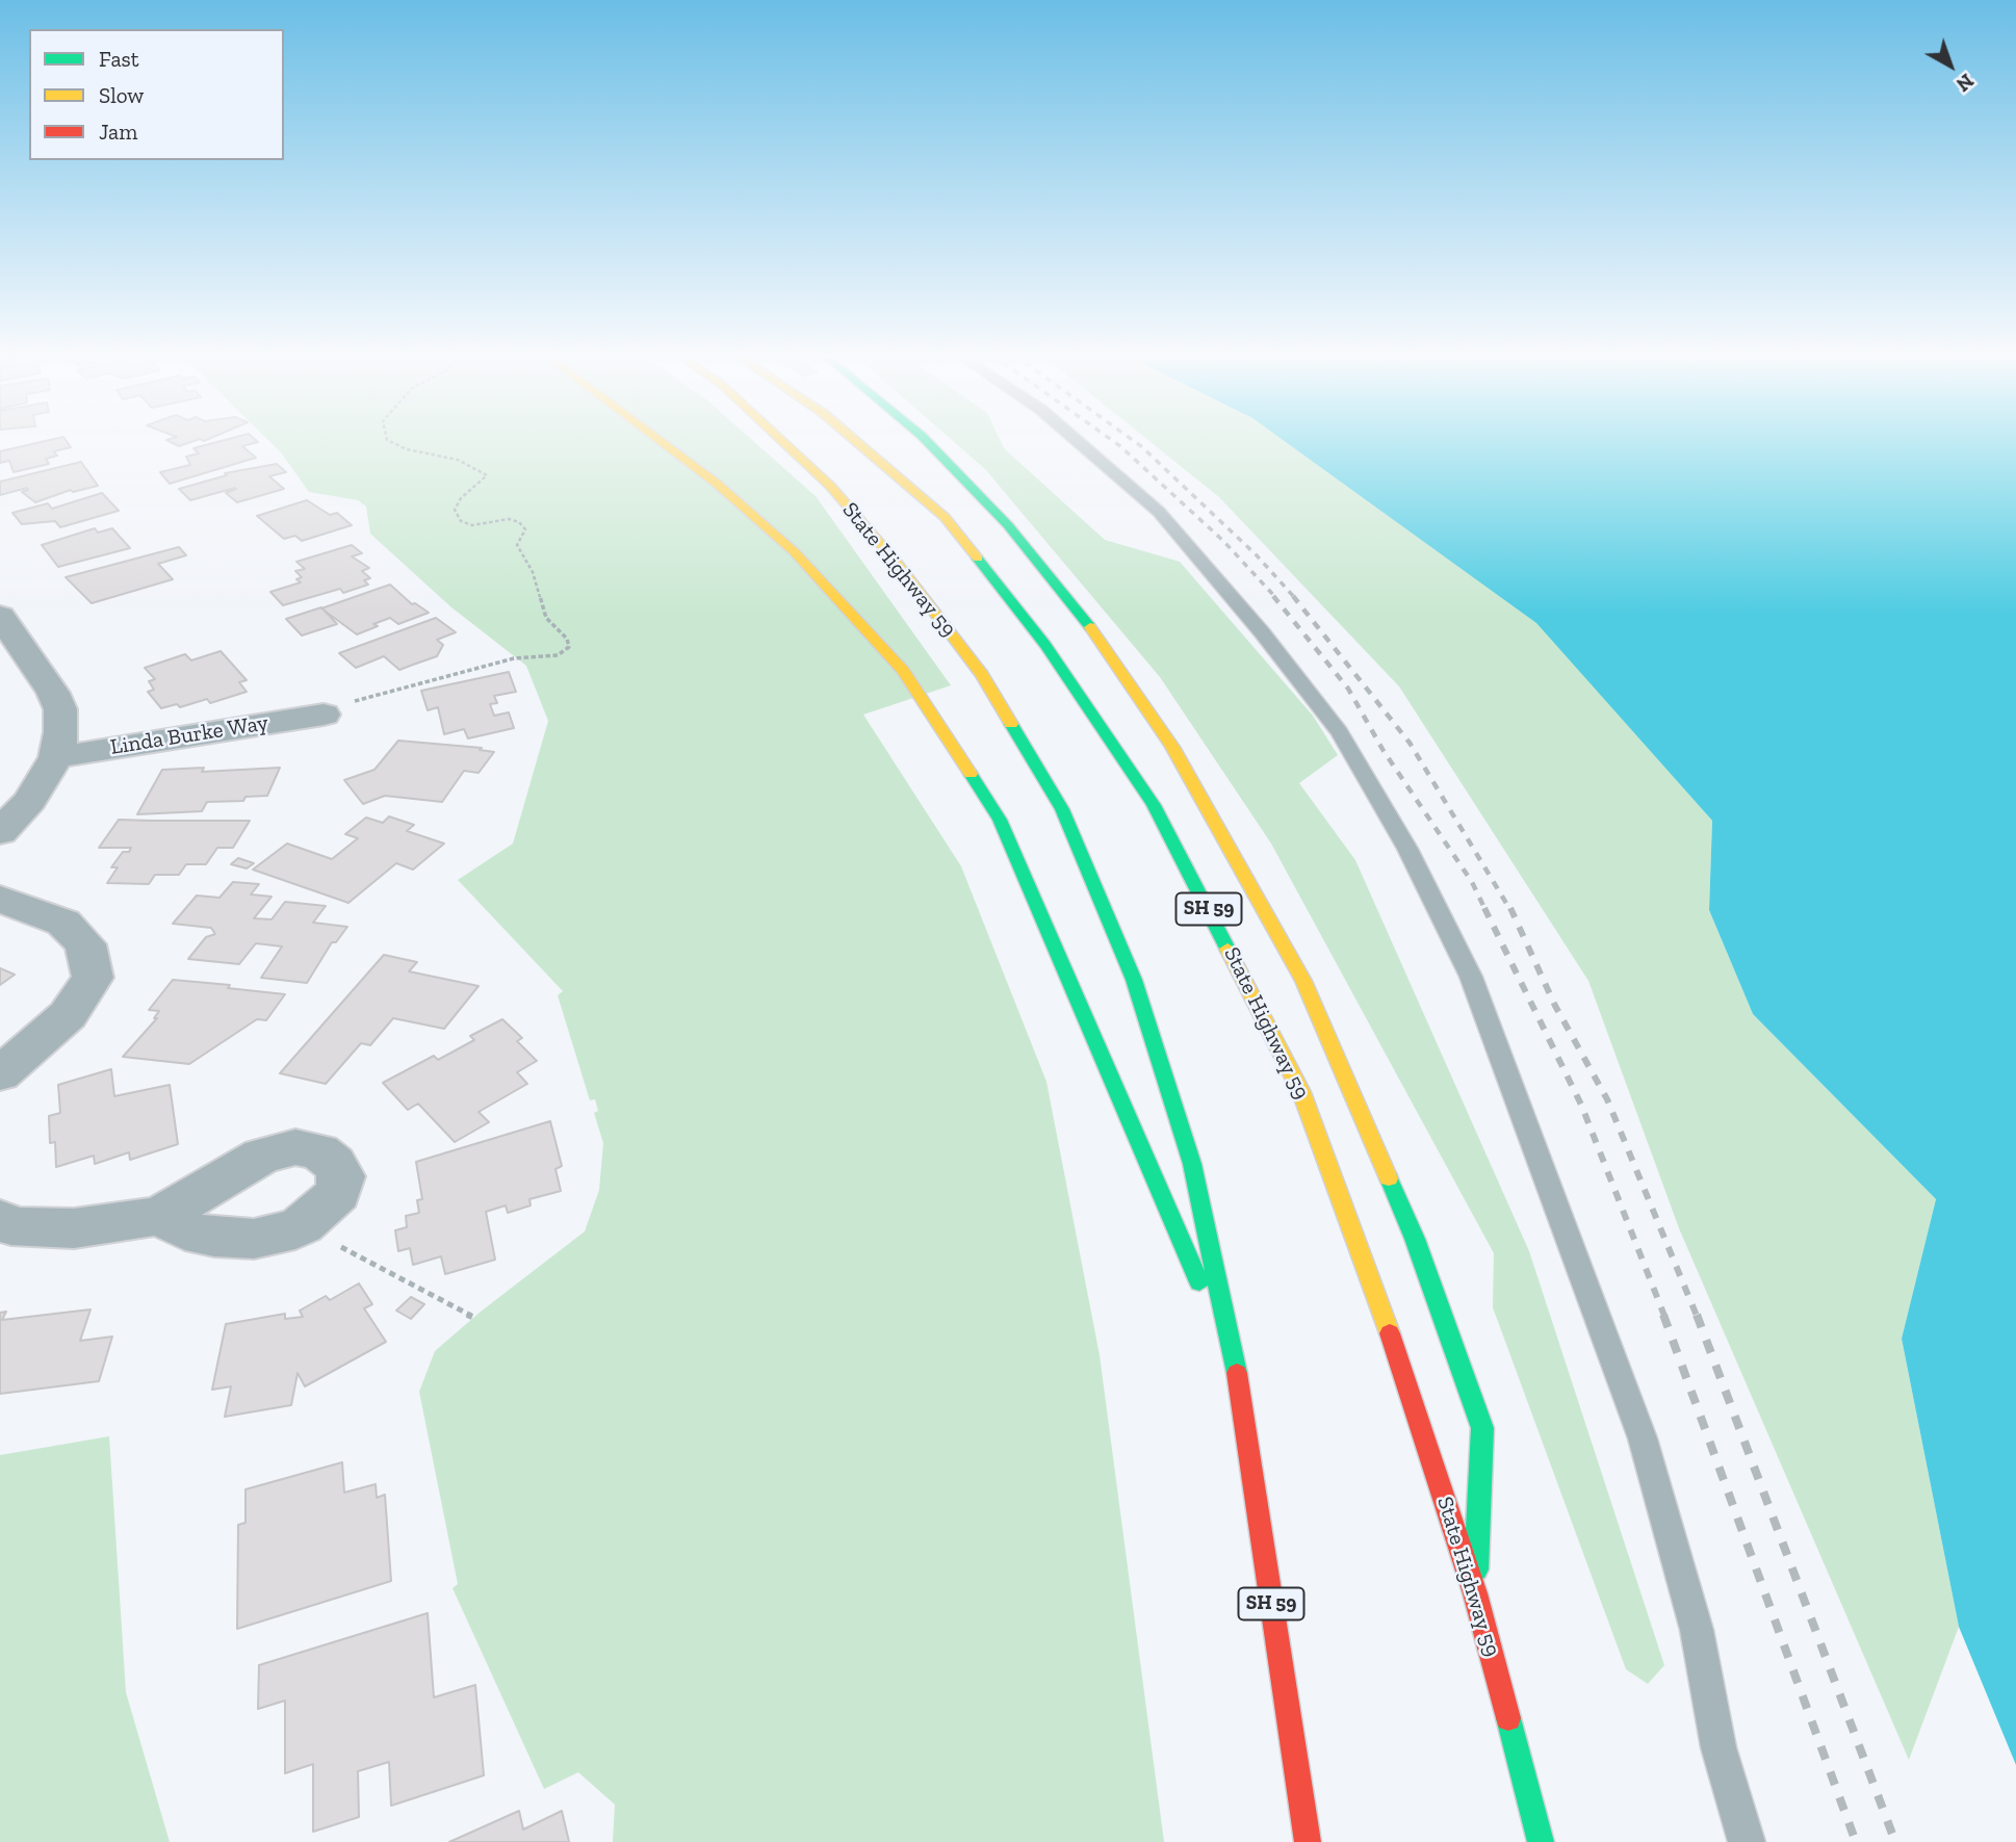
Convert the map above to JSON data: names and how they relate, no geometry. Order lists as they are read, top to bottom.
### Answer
{
  "streets": {
    "main road": ["State Highway 59", "SH 59"],
    "street": ["Linda Burke Way"]
  },
  "legend": ["Fast", "Slow", "Jam"],
  "north": "bottom right"
}
